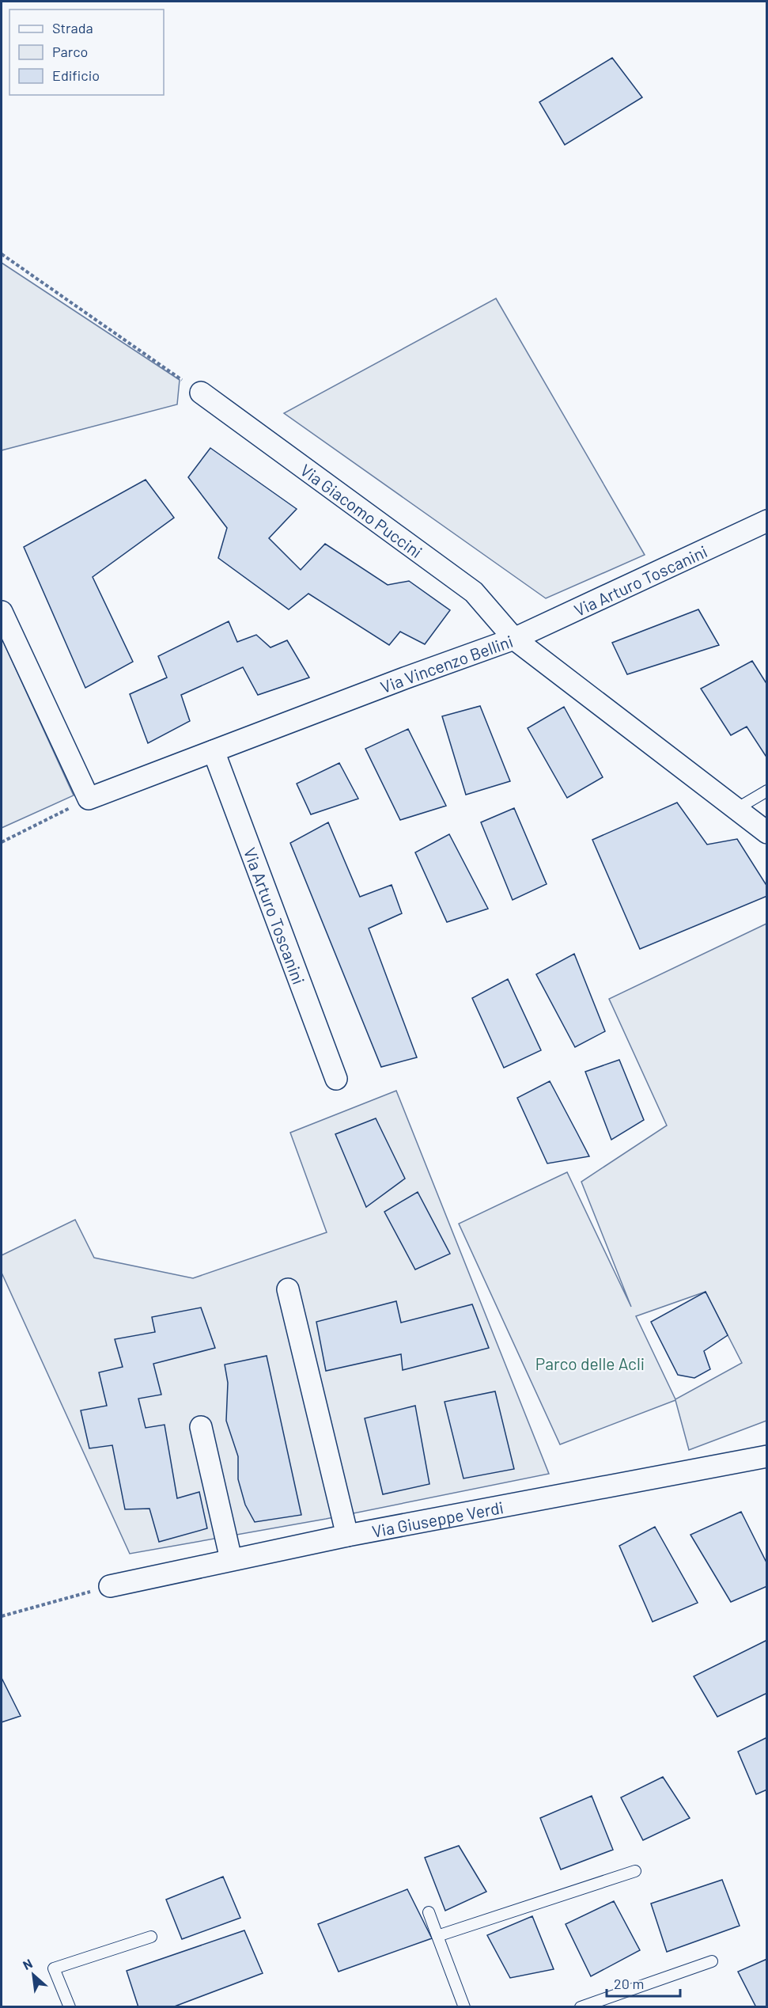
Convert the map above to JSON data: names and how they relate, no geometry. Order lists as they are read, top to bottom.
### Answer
{
  "streets": {
    "street": [
      "Via Giacomo Puccini",
      "Via Arturo Toscanini",
      "Via Vincenzo Bellini",
      "Via Giuseppe Verdi"
    ]
  },
  "crossings": [
    ["Via Giacomo Puccini", "Via Arturo Toscanini"],
    ["Via Giacomo Puccini", "Via Vincenzo Bellini"],
    ["Via Arturo Toscanini", "Via Vincenzo Bellini"]
  ],
  "parks": ["Parco delle Acli"],
  "legend": ["Strada", "Parco", "Edificio"],
  "scale_bar": "20 m",
  "north": "top left"
}
